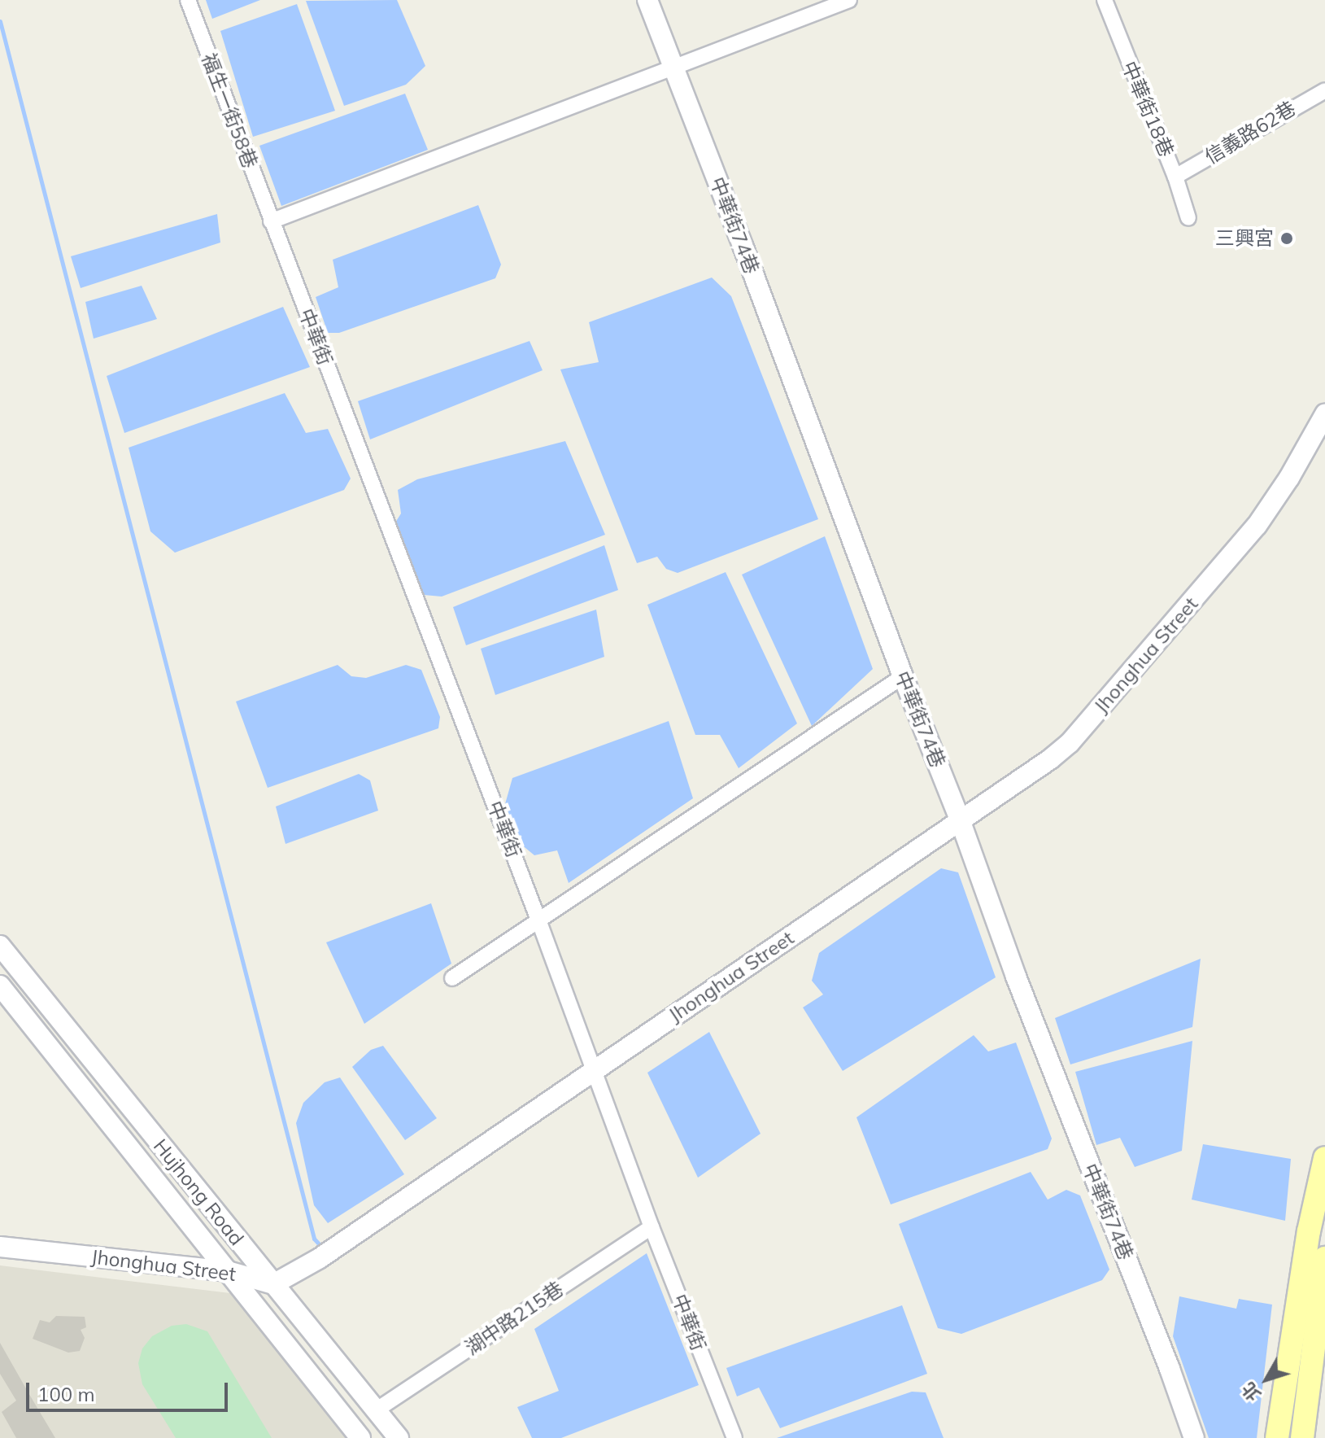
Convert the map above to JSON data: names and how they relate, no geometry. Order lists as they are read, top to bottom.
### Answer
{
  "streets": {
    "street": [
      "中華街18巷",
      "福生一街58巷",
      "信義路62巷",
      "中華街74巷",
      "中華街",
      "Jhonghua Street",
      "Hujhong Road",
      "湖中路215巷"
    ]
  },
  "crossings": [
    ["中華街18巷", "信義路62巷"],
    ["福生一街58巷", "中華街"],
    ["中華街74巷", "Jhonghua Street"],
    ["中華街", "Jhonghua Street"],
    ["中華街", "湖中路215巷"],
    ["Jhonghua Street", "Hujhong Road"],
    ["Hujhong Road", "湖中路215巷"]
  ],
  "places": ["三興宮"],
  "scale_bar": "100 m",
  "north": "bottom left"
}
